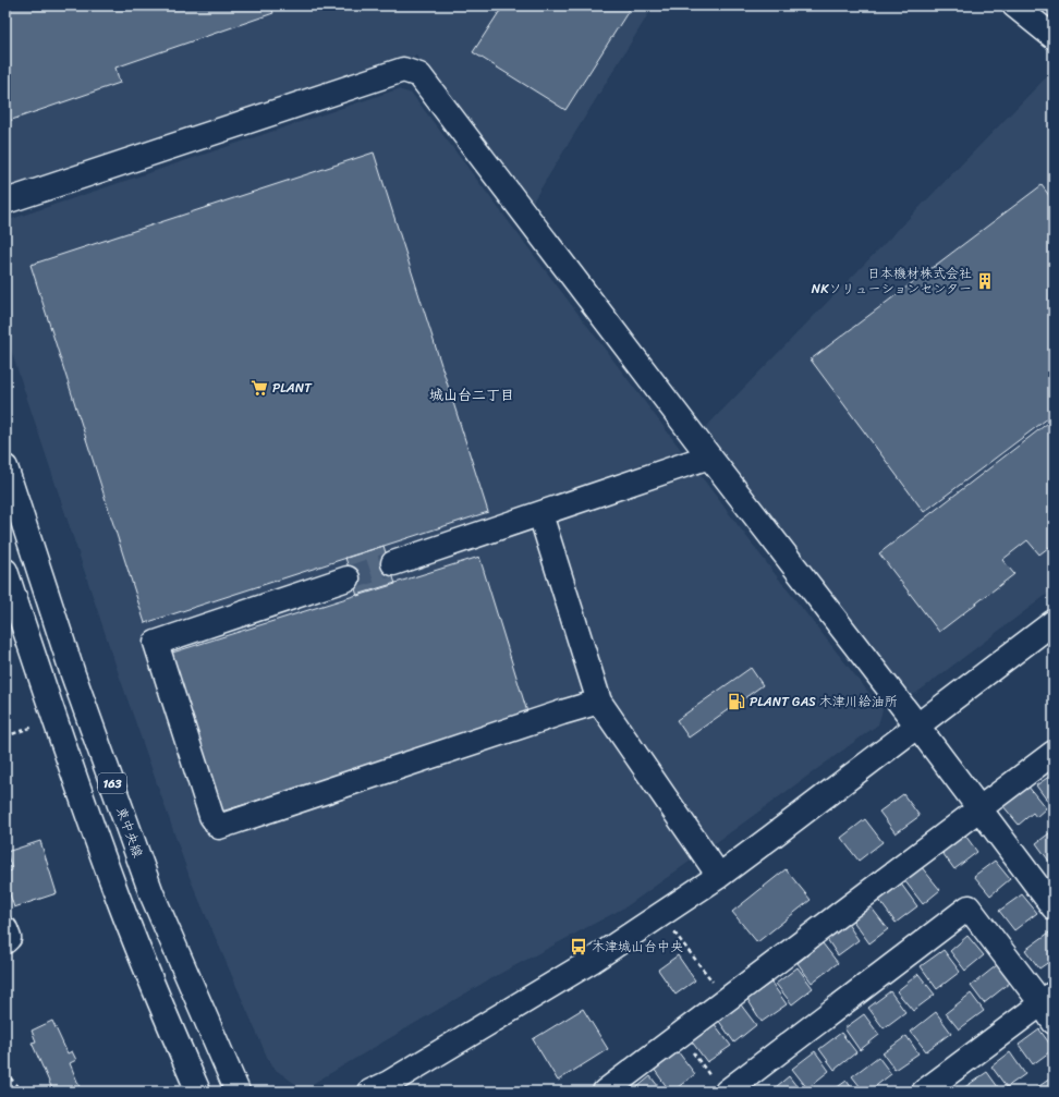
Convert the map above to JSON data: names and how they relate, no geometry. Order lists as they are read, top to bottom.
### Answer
{
  "streets": {
    "main road": ["163", "東中央線"]
  },
  "districts": ["城山台二丁目"],
  "places": {
    "building": ["日本機材株式会社 NKソリューションセンター"],
    "supermarket": ["PLANT"],
    "fuel station": ["PLANT GAS 木津川給油所"],
    "bus stop": ["木津城山台中央"]
  }
}
